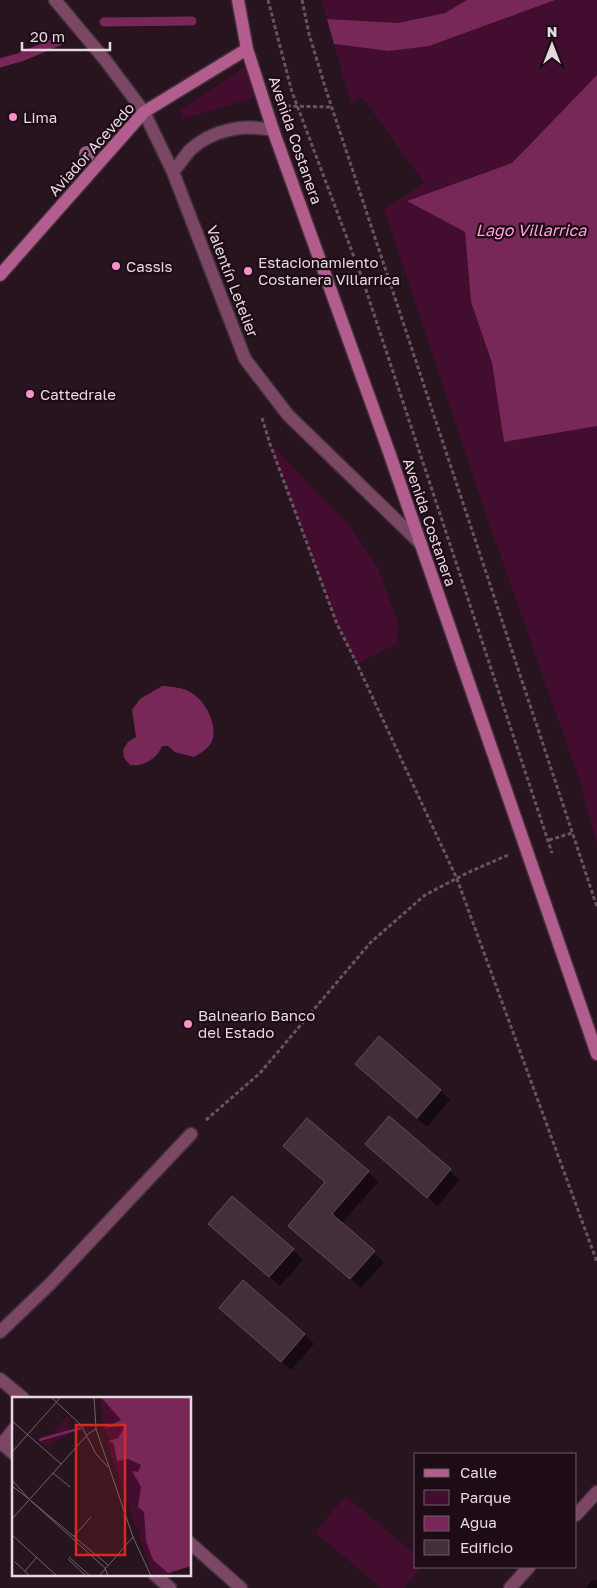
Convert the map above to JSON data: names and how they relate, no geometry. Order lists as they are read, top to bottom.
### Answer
{
  "streets": {
    "main road": ["Avenida Costanera", "Aviador Acevedo"],
    "street": ["Valentín Letelier"]
  },
  "crossings": [
    ["Avenida Costanera", "Aviador Acevedo"],
    ["Avenida Costanera", "Valentín Letelier"],
    ["Aviador Acevedo", "Valentín Letelier"]
  ],
  "water": ["Lago Villarrica"],
  "places": [
    "Lima",
    "Cassis",
    "Estacionamiento Costanera Villarrica",
    "Cattedrale",
    "Balneario Banco del Estado"
  ],
  "legend": [
    "Calle",
    "Parque",
    "Agua",
    "Edificio"
  ],
  "scale_bar": "20 m",
  "north": "top"
}
